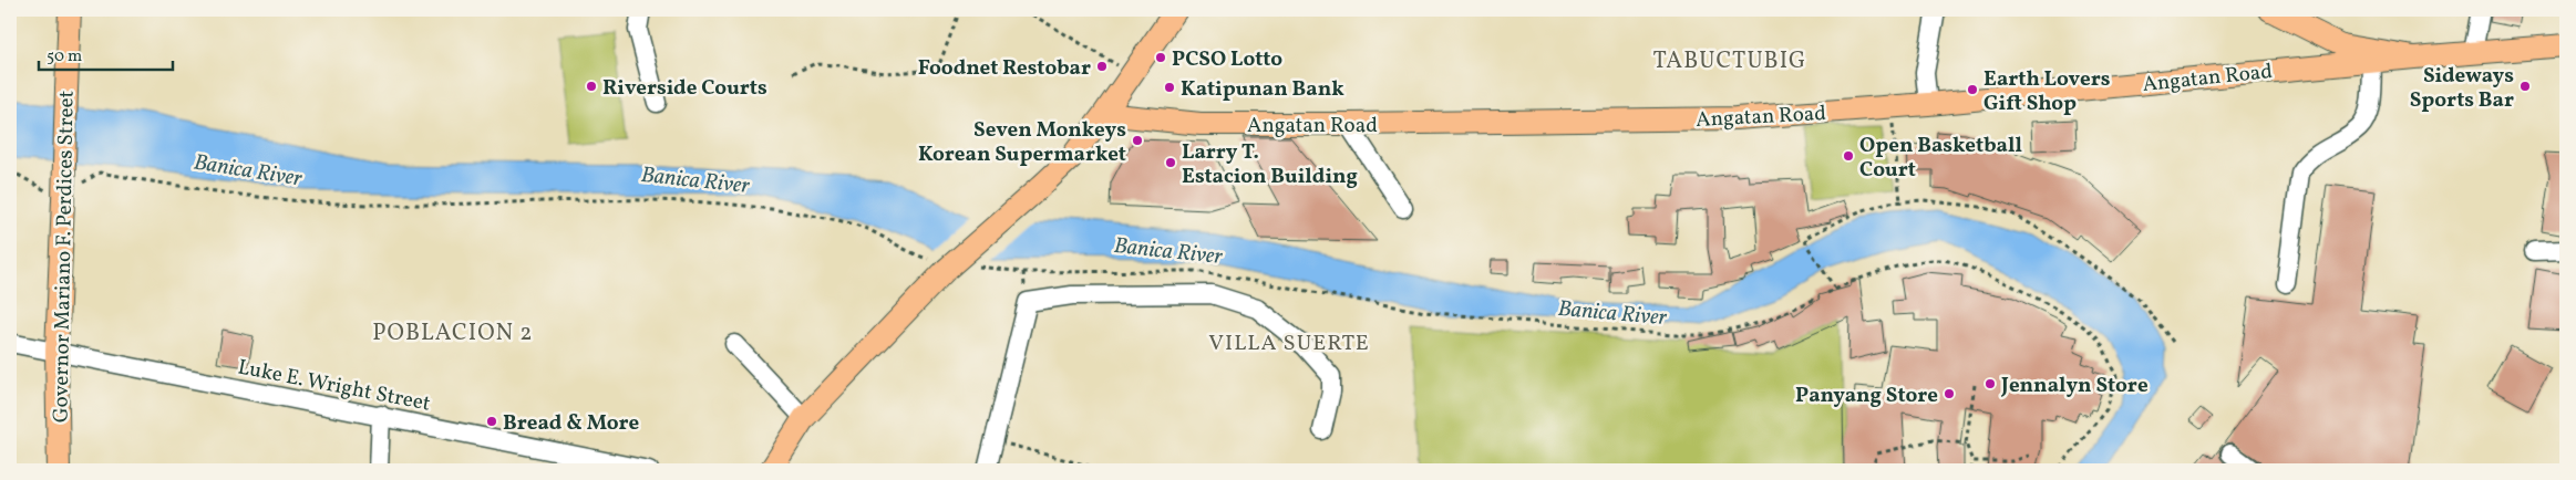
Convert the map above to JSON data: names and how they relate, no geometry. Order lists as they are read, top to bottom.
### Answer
{
  "streets": {
    "main road": ["Angatan Road", "Governor Mariano F. Perdices Street"],
    "street": ["Luke E. Wright Street"]
  },
  "crossings": [
    ["Governor Mariano F. Perdices Street", "Luke E. Wright Street"]
  ],
  "districts": ["TABUCTUBIG", "POBLACION 2", "VILLA SUERTE"],
  "water": ["Banica River"],
  "places": [
    "PCSO Lotto",
    "Foodnet Restobar",
    "Riverside Courts",
    "Sideways Sports Bar",
    "Katipunan Bank",
    "Earth Lovers Gift Shop",
    "Seven Monkeys Korean Supermarket",
    "Open Basketball Court",
    "Larry T. Estacion Building",
    "Jennalyn Store",
    "Panyang Store",
    "Bread & More"
  ],
  "scale_bar": "50 m"
}
